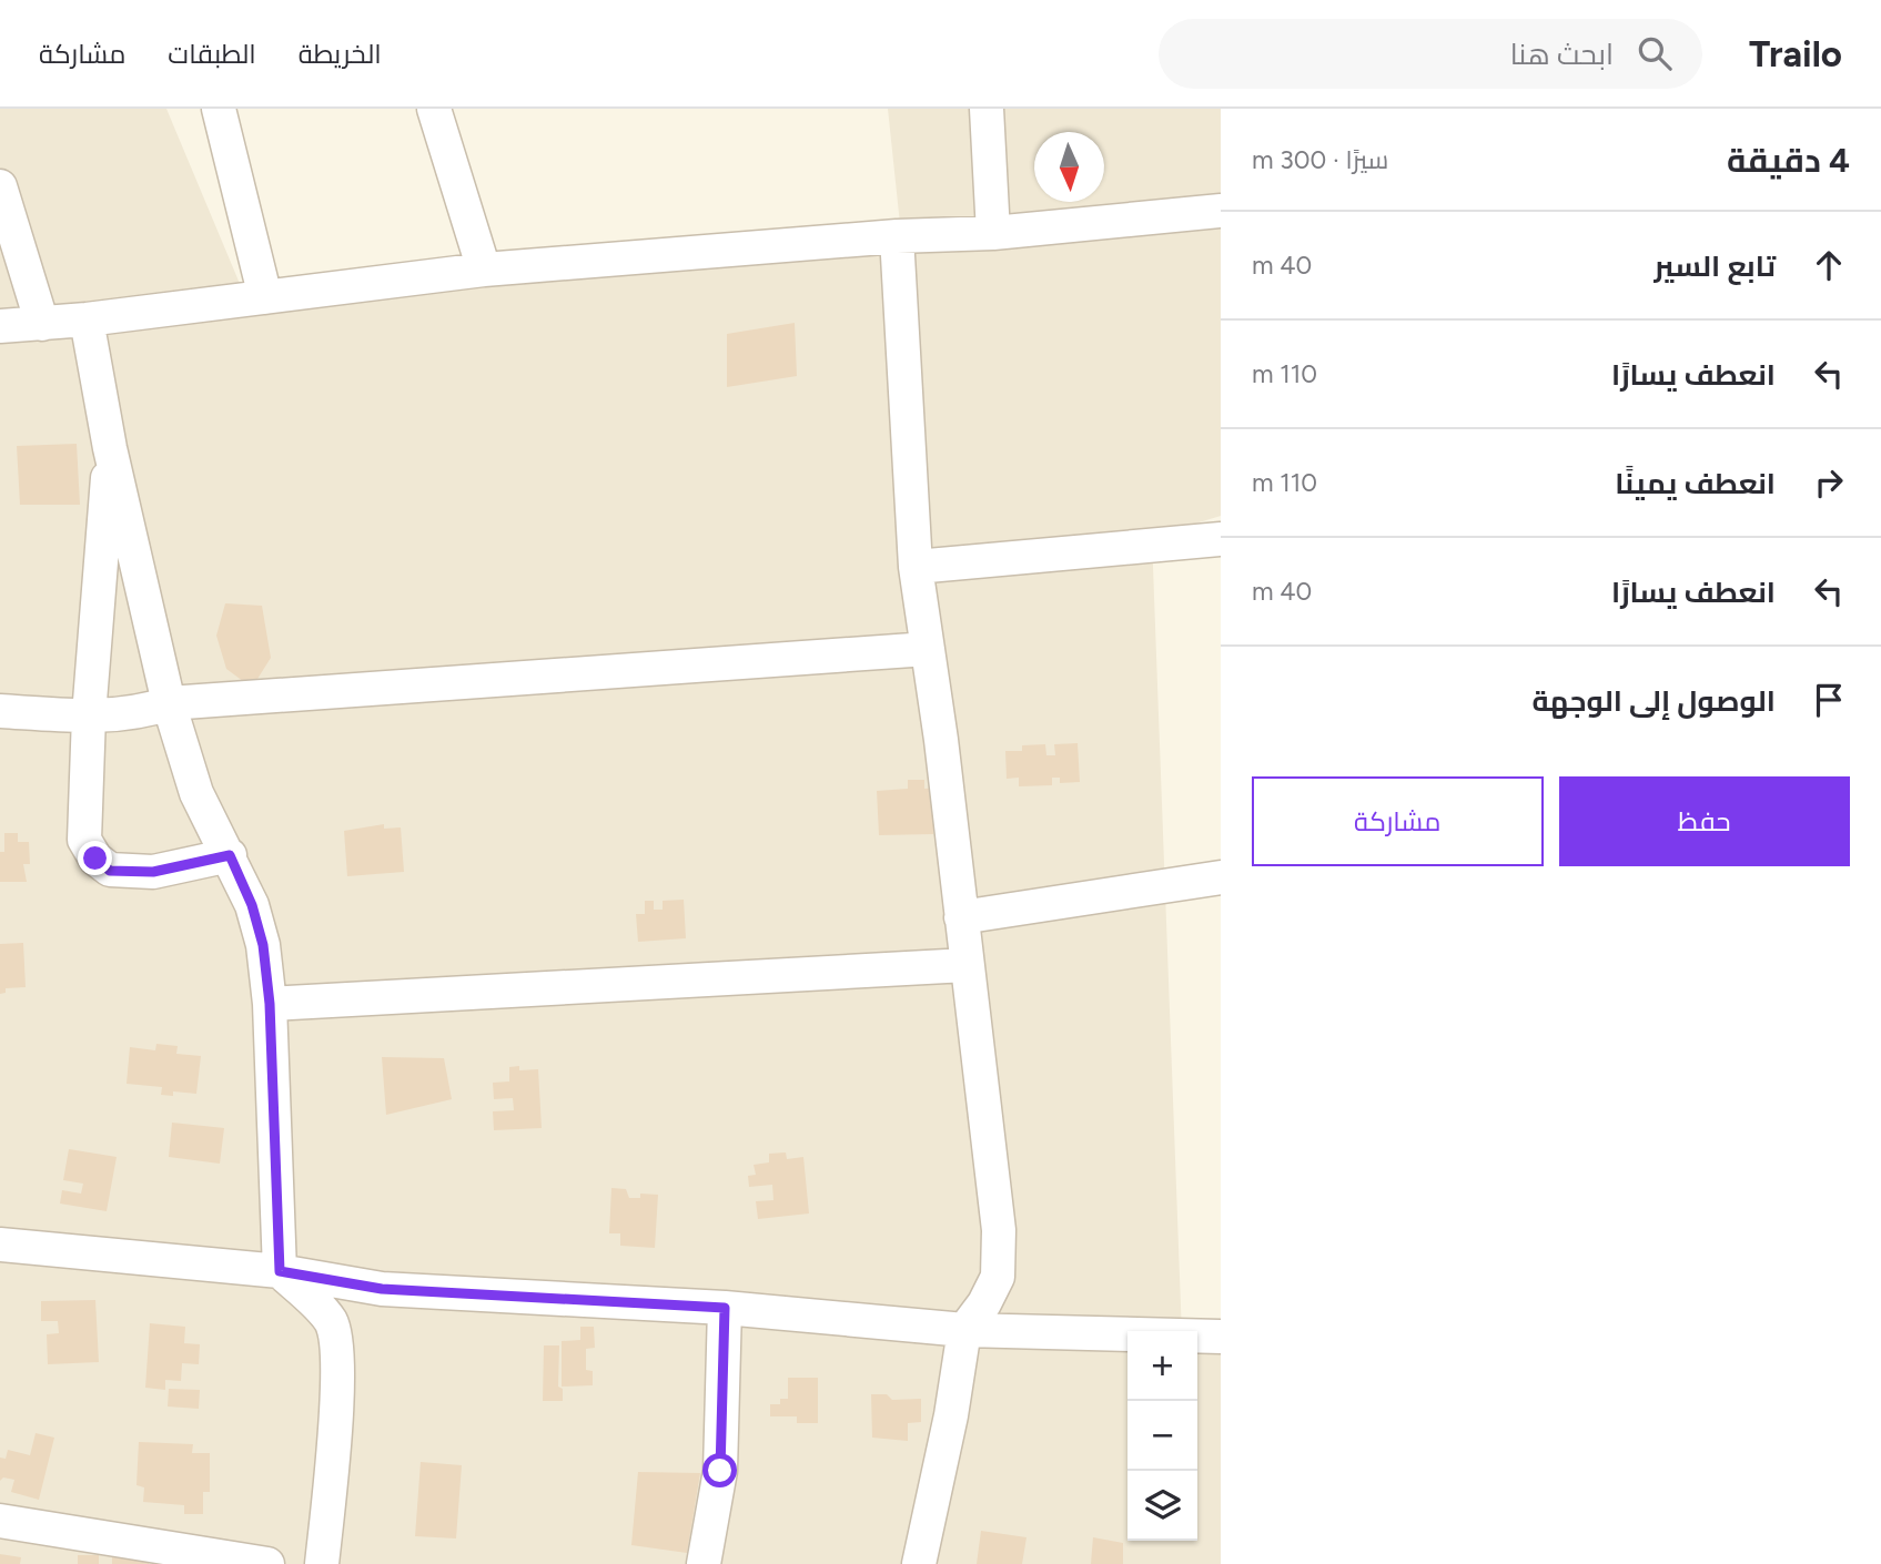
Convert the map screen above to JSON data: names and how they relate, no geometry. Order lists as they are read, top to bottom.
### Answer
{
  "north": "bottom",
  "page": {
    "header": "Trailo",
    "search": "ابحث هنا",
    "nav": ["الخريطة", "الطبقات", "مشاركة"],
    "heading": ["4 دقيقة", "سيرًا · 300 m"],
    "list": [
      ["تابع السير", "40 m"],
      ["انعطف يسارًا", "110 m"],
      ["انعطف يمينًا", "110 m"],
      ["انعطف يسارًا", "40 m"],
      "الوصول إلى الوجهة"
    ],
    "buttons": ["حفظ", "مشاركة"],
    "map_buttons": ["+", "−"]
  }
}
